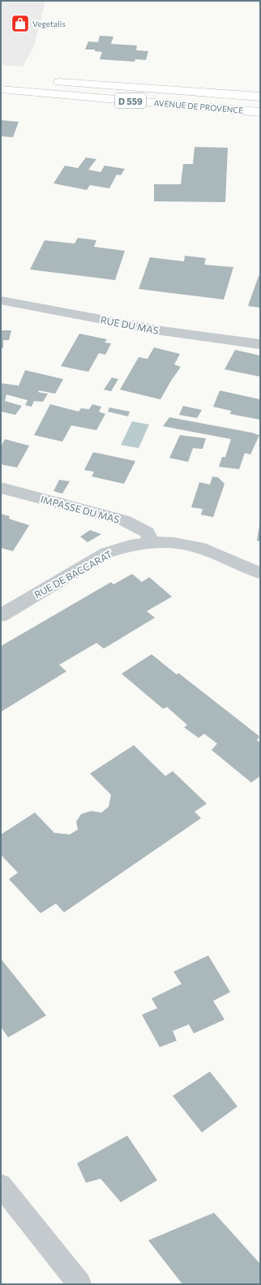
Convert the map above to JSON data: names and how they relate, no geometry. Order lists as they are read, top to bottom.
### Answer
{
  "streets": {
    "main road": ["D 559", "AVENUE DE PROVENCE"],
    "street": ["RUE DU MAS", "IMPASSE DU MAS", "RUE DE BACCARAT"]
  },
  "crossings": [
    ["IMPASSE DU MAS", "RUE DE BACCARAT"]
  ],
  "places": {
    "shop": ["Vegetalis"]
  }
}
